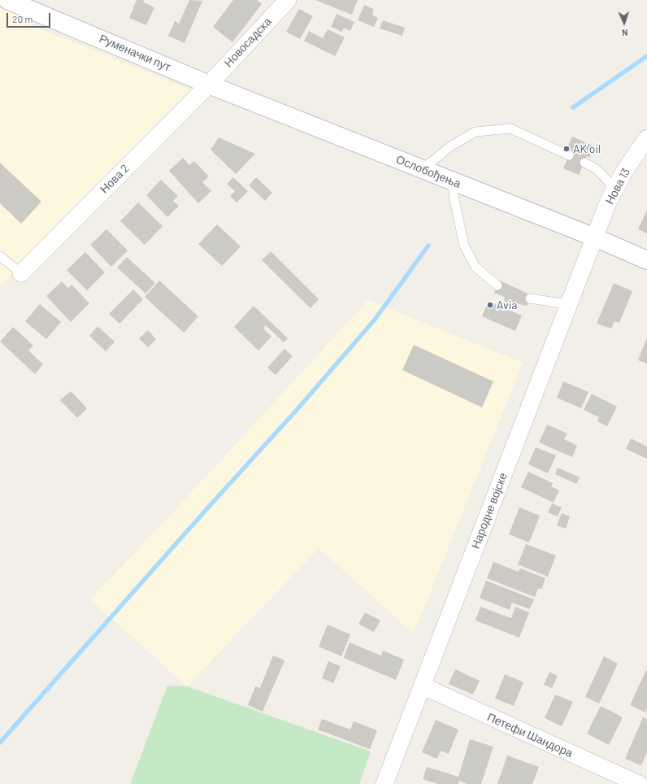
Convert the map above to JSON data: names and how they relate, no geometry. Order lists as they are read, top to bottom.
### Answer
{
  "streets": {
    "main road": ["Руменачки пут", "Ослобођења"],
    "street": [
      "Новосадска",
      "Нова 2",
      "Нова 13",
      "Народне војске",
      "Петефи Шандора"
    ]
  },
  "crossings": [
    ["Новосадска", "Руменачки пут"],
    ["Новосадска", "Ослобођења"],
    ["Новосадска", "Нова 2"],
    ["Руменачки пут", "Ослобођења"],
    ["Руменачки пут", "Нова 2"],
    ["Ослобођења", "Нова 2"],
    ["Ослобођења", "Нова 13"],
    ["Ослобођења", "Народне војске"],
    ["Нова 13", "Народне војске"],
    ["Народне војске", "Петефи Шандора"]
  ],
  "places": ["AK oil", "Avia"],
  "scale_bar": "20 m",
  "north": "bottom"
}
